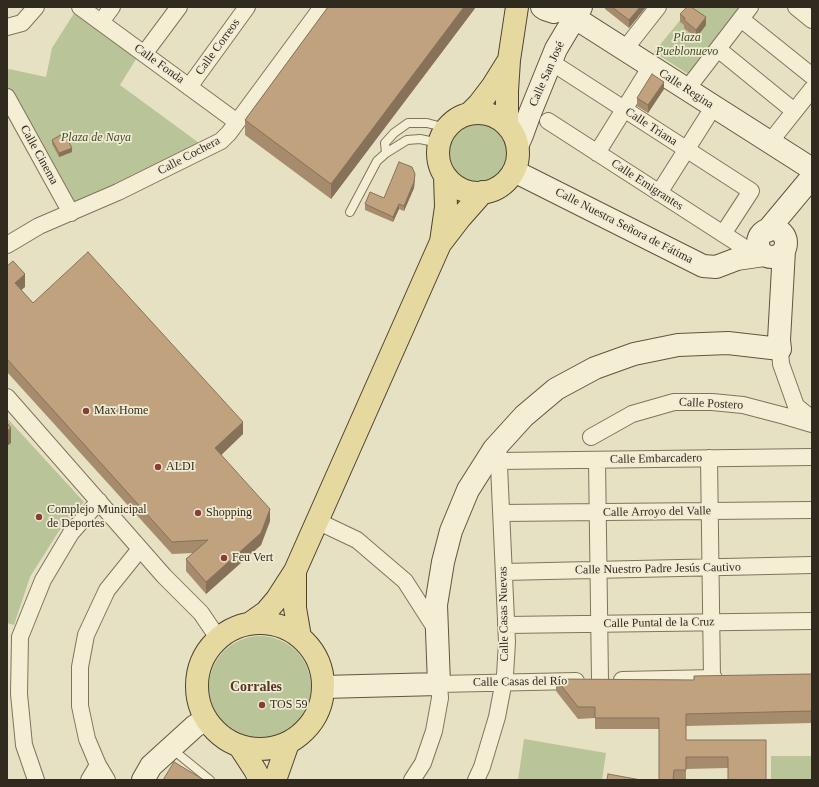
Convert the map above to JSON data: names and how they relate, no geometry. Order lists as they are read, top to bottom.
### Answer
{
  "streets": {
    "street": [
      "Calle Correos",
      "Calle Fonda",
      "Calle San José",
      "Calle Regina",
      "Calle Triana",
      "Calle Cinema",
      "Calle Cochera",
      "Calle Emigrantes",
      "Calle Nuestra Señora de Fátima",
      "Calle Postero",
      "Calle Embarcadero",
      "Calle Arroyo del Valle",
      "Calle Nuestro Padre Jesús Cautivo",
      "Calle Casas Nuevas",
      "Calle Puntal de la Cruz",
      "Calle Casas del Río"
    ]
  },
  "crossings": [
    ["Calle Correos", "Calle Fonda"],
    ["Calle Fonda", "Calle Cochera"],
    ["Calle San José", "Calle Regina"],
    ["Calle San José", "Calle Triana"],
    ["Calle San José", "Calle Nuestra Señora de Fátima"],
    ["Calle Triana", "Calle Emigrantes"],
    ["Calle Cinema", "Calle Cochera"],
    ["Calle Emigrantes", "Calle Nuestra Señora de Fátima"],
    ["Calle Embarcadero", "Calle Casas Nuevas"],
    ["Calle Arroyo del Valle", "Calle Casas Nuevas"],
    ["Calle Nuestro Padre Jesús Cautivo", "Calle Casas Nuevas"],
    ["Calle Casas Nuevas", "Calle Puntal de la Cruz"],
    ["Calle Casas Nuevas", "Calle Casas del Río"],
    ["Calle Puntal de la Cruz", "Calle Casas del Río"]
  ],
  "districts": ["Corrales"],
  "parks": ["Plaza Pueblonuevo", "Plaza de Naya"],
  "places": [
    "Max Home",
    "ALDI",
    "Shopping",
    "Complejo Municipal de Deportes",
    "Feu Vert",
    "TOS 59"
  ]
}
